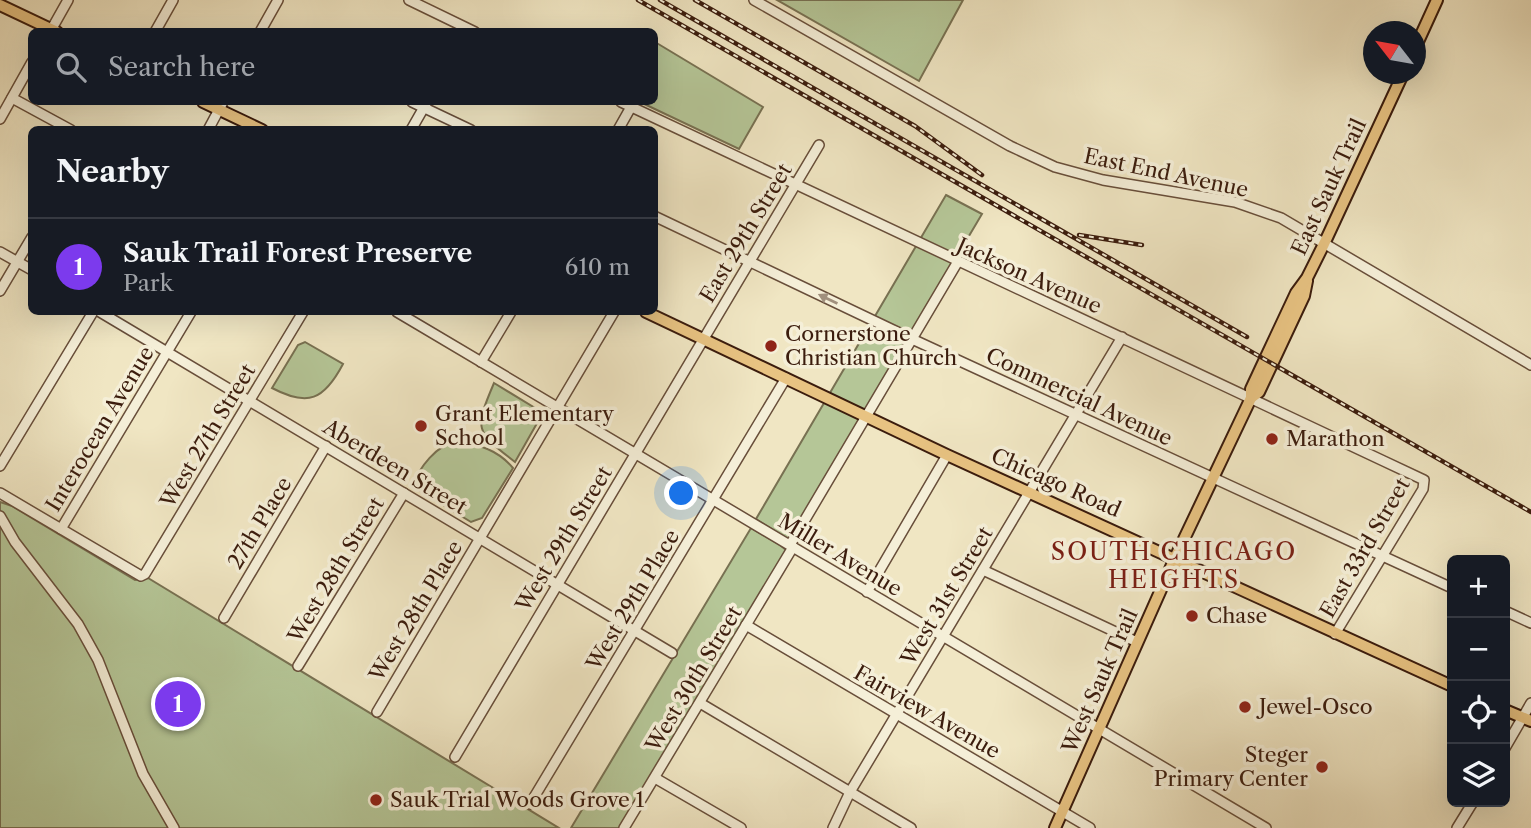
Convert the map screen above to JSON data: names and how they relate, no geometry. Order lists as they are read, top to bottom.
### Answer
{
  "streets": {
    "main road": ["East Sauk Trail", "Chicago Road", "West Sauk Trail"],
    "street": [
      "East End Avenue",
      "East 29th Street",
      "Jackson Avenue",
      "Commercial Avenue",
      "Interocean Avenue",
      "West 27th Street",
      "Aberdeen Street",
      "27th Place",
      "West 29th Street",
      "East 33rd Street",
      "Miller Avenue",
      "West 28th Street",
      "West 31st Street",
      "West 29th Place",
      "West 28th Place",
      "West 30th Street",
      "Fairview Avenue"
    ]
  },
  "crossings": [
    ["East End Avenue", "East Sauk Trail"],
    ["East Sauk Trail", "West Sauk Trail"],
    ["East 29th Street", "Jackson Avenue"],
    ["East 29th Street", "Commercial Avenue"],
    ["East 29th Street", "Chicago Road"],
    ["East 29th Street", "West 29th Street"],
    ["Jackson Avenue", "East 33rd Street"],
    ["Jackson Avenue", "West 31st Street"],
    ["Jackson Avenue", "West 30th Street"],
    ["Jackson Avenue", "West Sauk Trail"],
    ["Commercial Avenue", "East 33rd Street"],
    ["Commercial Avenue", "West 31st Street"],
    ["Commercial Avenue", "West 30th Street"],
    ["Commercial Avenue", "West Sauk Trail"],
    ["Interocean Avenue", "West 27th Street"],
    ["Interocean Avenue", "Aberdeen Street"],
    ["West 27th Street", "Aberdeen Street"],
    ["Aberdeen Street", "27th Place"],
    ["Aberdeen Street", "West 29th Street"],
    ["Aberdeen Street", "West 28th Street"],
    ["Aberdeen Street", "West 29th Place"],
    ["Aberdeen Street", "West 28th Place"],
    ["Chicago Road", "West 29th Street"],
    ["Chicago Road", "East 33rd Street"],
    ["Chicago Road", "West 31st Street"],
    ["Chicago Road", "West 29th Place"],
    ["Chicago Road", "West 30th Street"],
    ["Chicago Road", "West Sauk Trail"],
    ["West 29th Street", "Miller Avenue"],
    ["Miller Avenue", "West 31st Street"],
    ["Miller Avenue", "West 29th Place"],
    ["Miller Avenue", "West 28th Place"],
    ["Miller Avenue", "West 30th Street"],
    ["Miller Avenue", "West Sauk Trail"],
    ["West 31st Street", "Fairview Avenue"],
    ["West 30th Street", "Fairview Avenue"],
    ["West Sauk Trail", "Fairview Avenue"]
  ],
  "districts": ["SOUTH CHICAGO HEIGHTS"],
  "places": [
    "Cornerstone Christian Church",
    "Grant Elementary School",
    "Marathon",
    "Chase",
    "Jewel-Osco",
    "Steger Primary Center",
    "Sauk Trial Woods Grove 1"
  ],
  "north": "top left",
  "page": {
    "search": "Search here",
    "heading": "Nearby",
    "list": [
      {
        "mark": "1",
        "name": "Sauk Trail Forest Preserve",
        "note": "Park",
        "value": "610 m"
      }
    ],
    "map_buttons": ["+", "−"],
    "pins": "1"
  }
}
